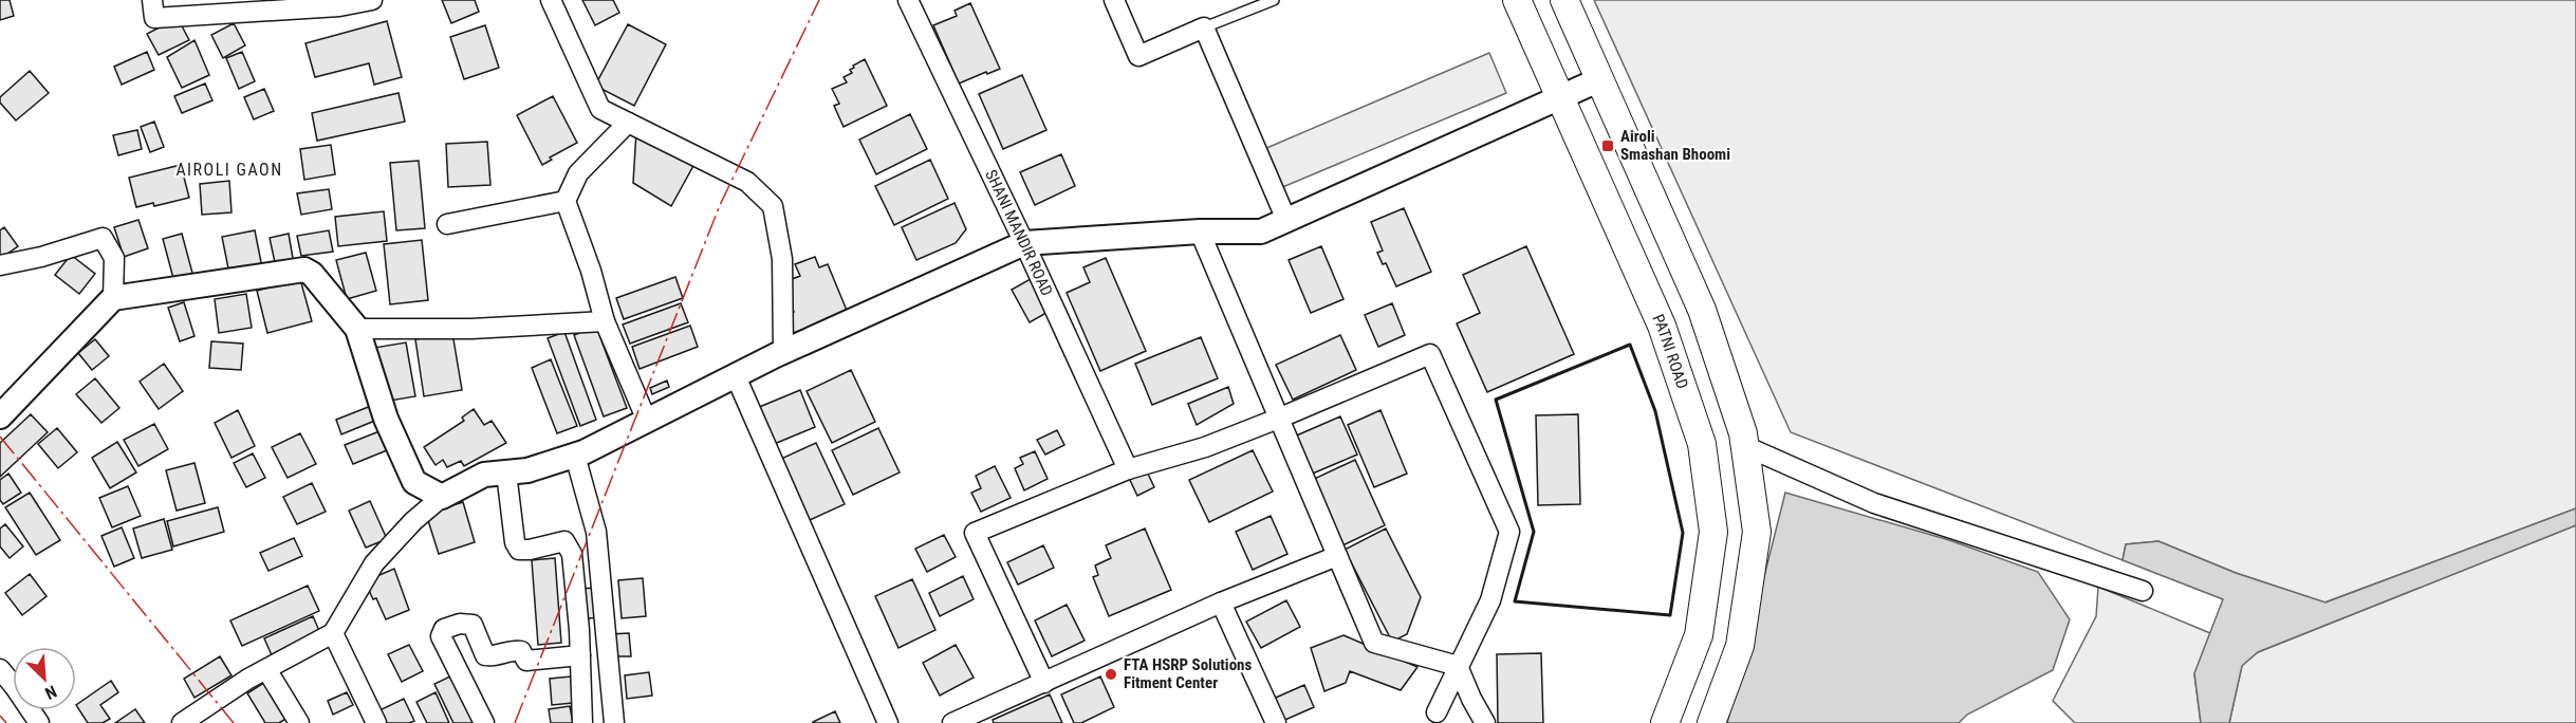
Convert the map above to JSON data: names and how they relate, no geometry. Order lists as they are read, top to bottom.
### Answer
{
  "streets": {
    "main road": ["PATNI ROAD"],
    "street": ["SHANI MANDIR ROAD"]
  },
  "districts": ["AIROLI GAON"],
  "places": {
    "transit": ["Airoli Smashan Bhoomi"],
    "other": ["FTA HSRP Solutions Fitment Center"]
  },
  "north": "bottom right"
}
